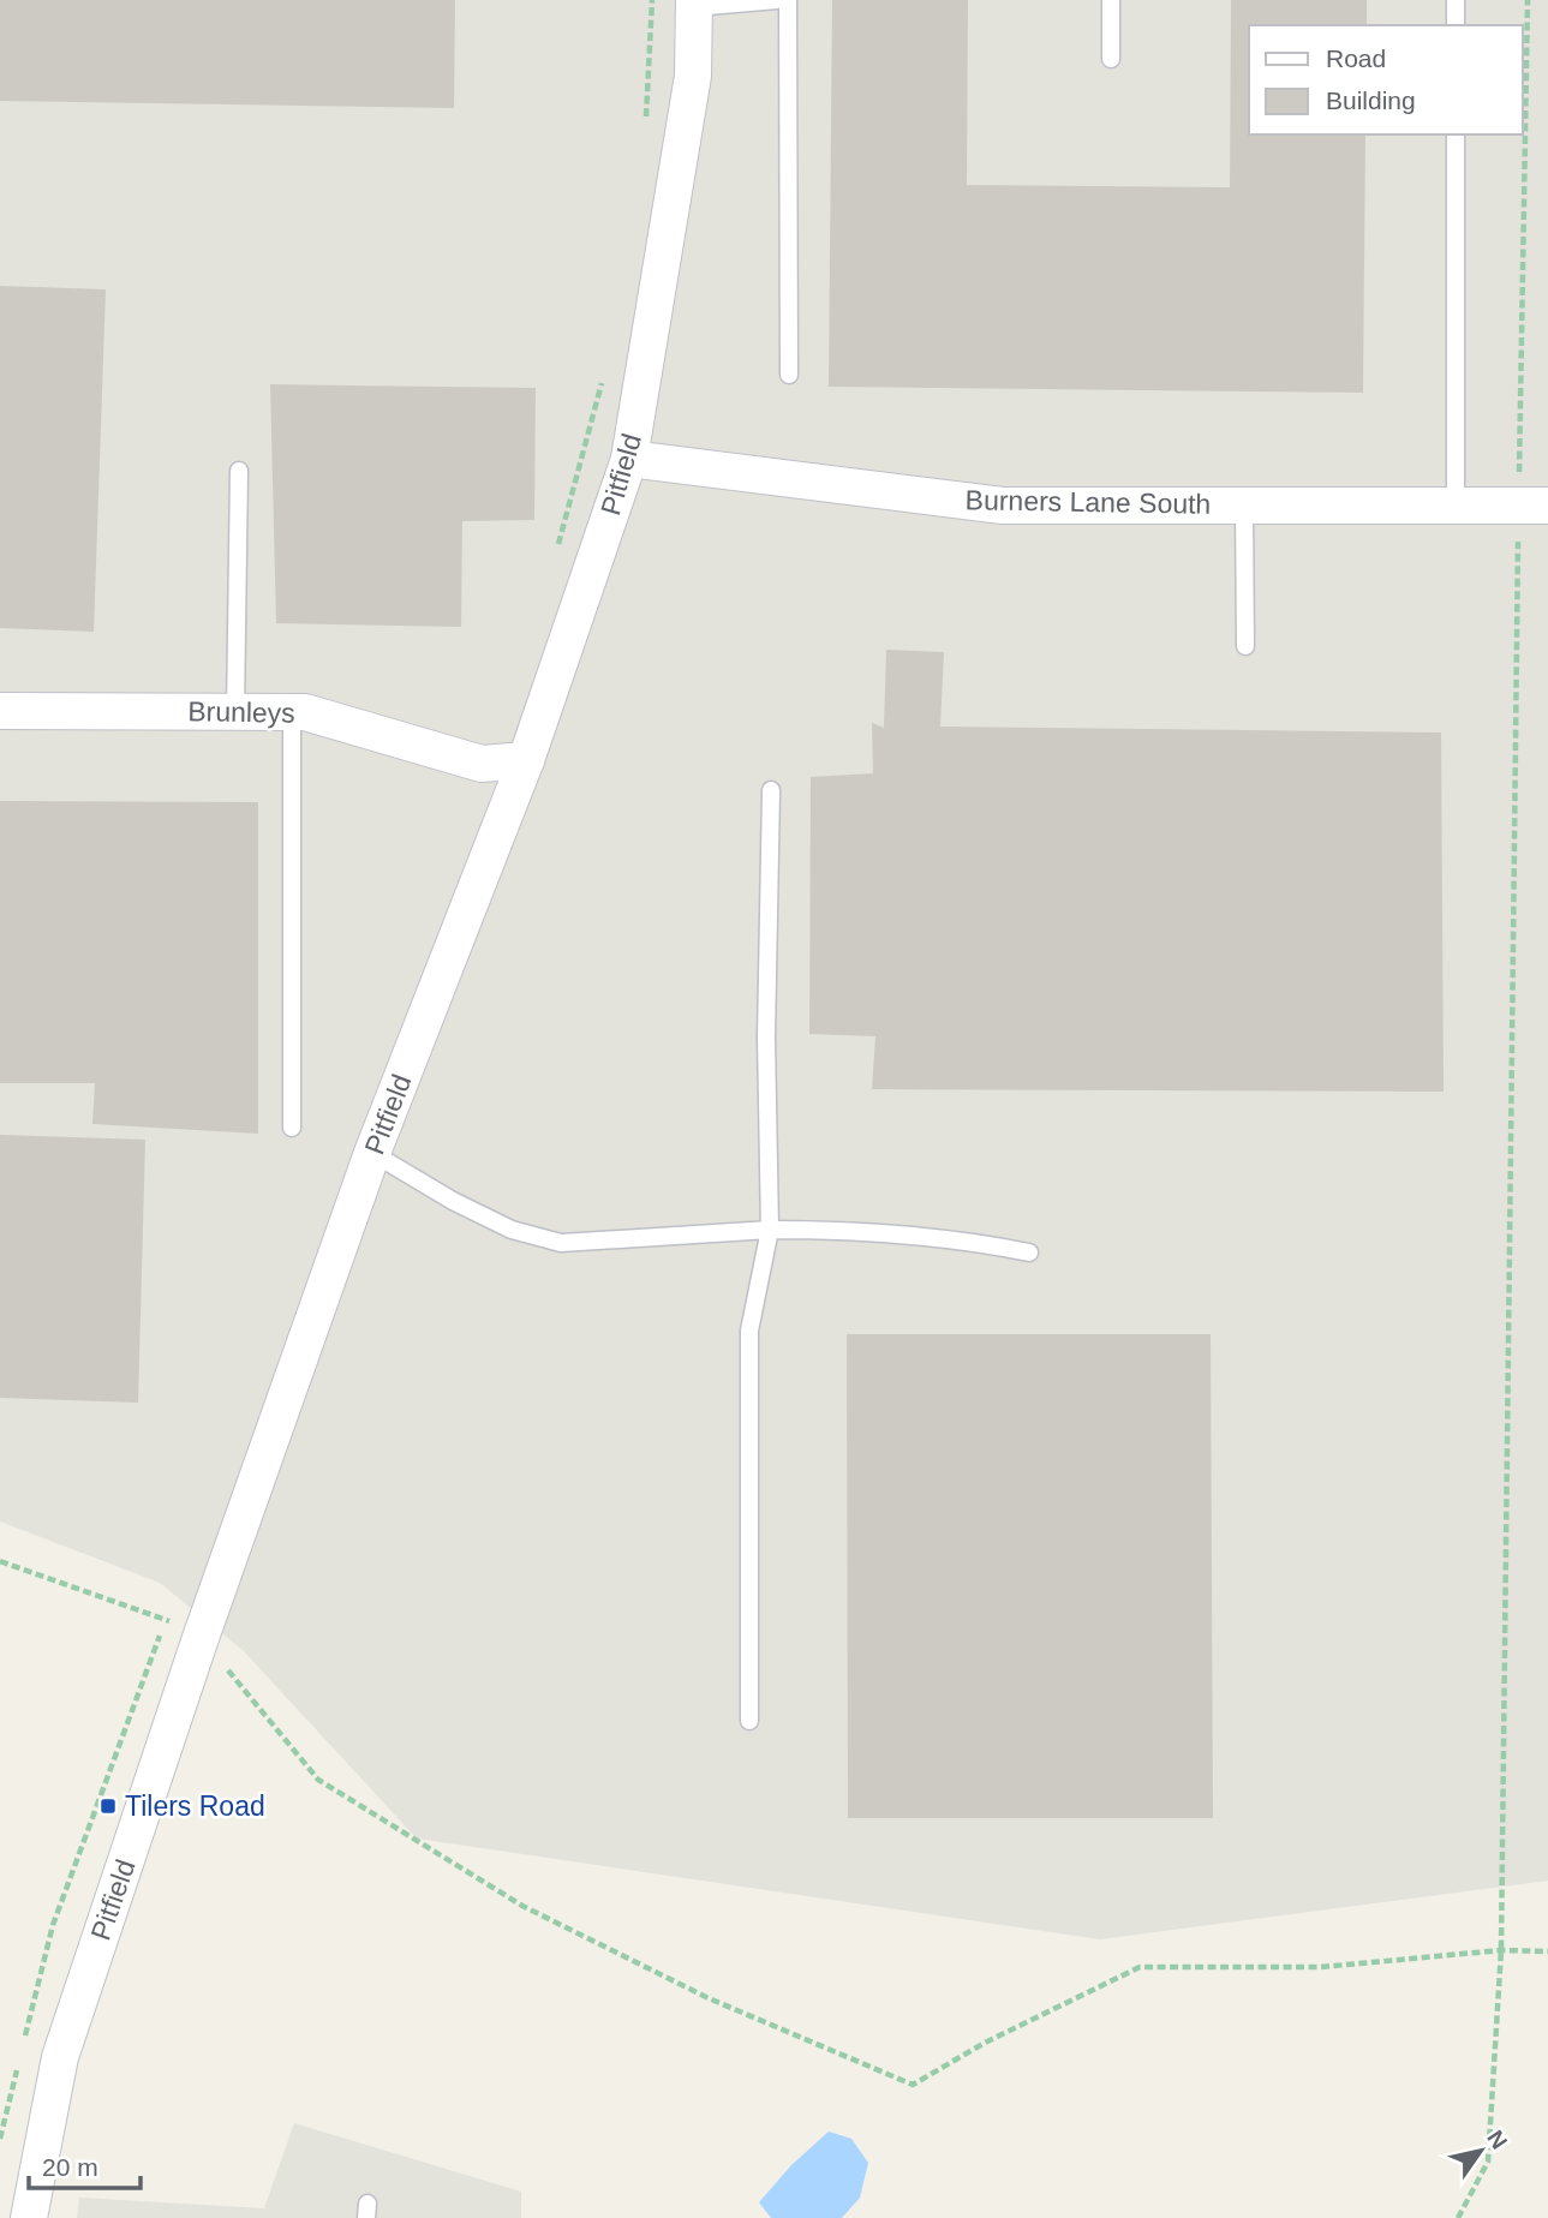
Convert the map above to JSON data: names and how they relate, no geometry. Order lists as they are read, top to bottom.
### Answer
{
  "streets": {
    "street": ["Pitfield", "Burners Lane South", "Brunleys"]
  },
  "crossings": [
    ["Pitfield", "Burners Lane South"],
    ["Pitfield", "Brunleys"]
  ],
  "places": {
    "transit": ["Tilers Road"]
  },
  "legend": ["Road", "Building"],
  "scale_bar": "20 m",
  "north": "top right"
}
